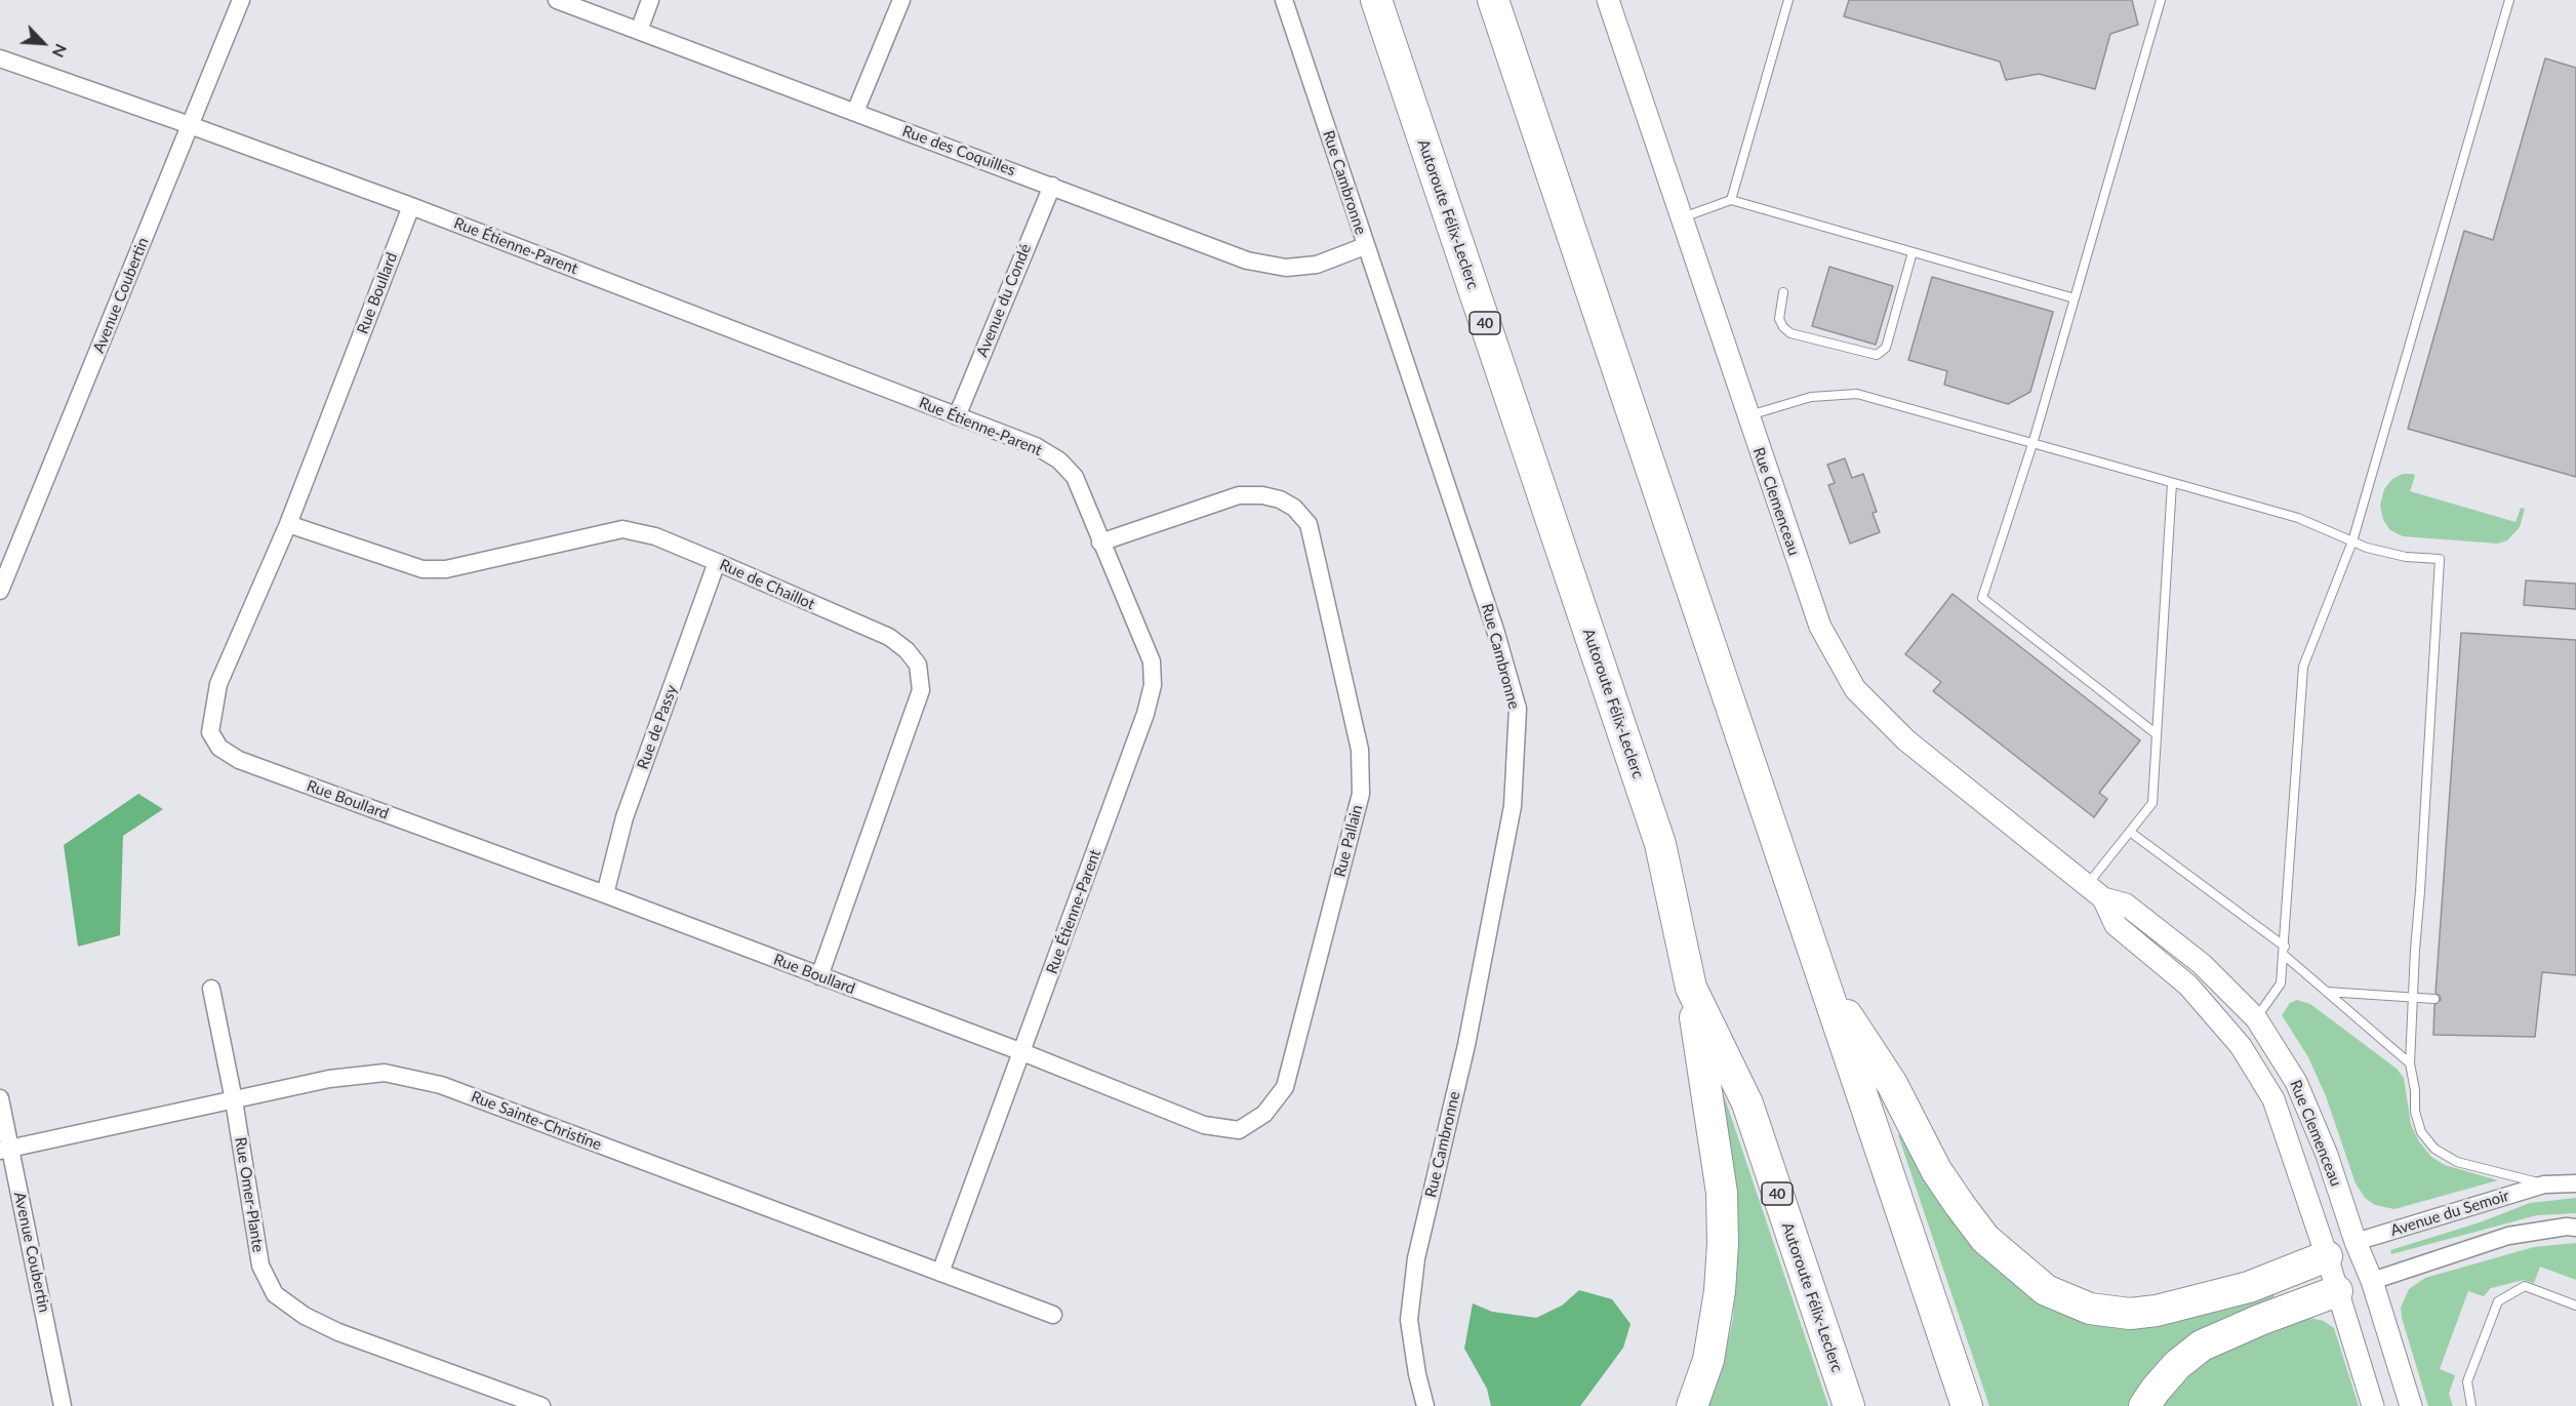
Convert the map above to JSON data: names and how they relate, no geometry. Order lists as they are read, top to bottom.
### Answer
{
  "streets": {
    "highway": ["Autoroute Félix-Leclerc", "40"],
    "street": [
      "Rue des Coquilles",
      "Rue Cambronne",
      "Rue Étienne-Parent",
      "Rue Boullard",
      "Avenue Coubertin",
      "Avenue du Condé",
      "Rue Clemenceau",
      "Rue de Chaillot",
      "Rue de Passy",
      "Rue Pallain",
      "Rue Sainte-Christine",
      "Rue Omer-Plante",
      "Avenue du Semoir"
    ]
  },
  "crossings": [
    ["Rue des Coquilles", "Rue Cambronne"],
    ["Rue des Coquilles", "Avenue du Condé"],
    ["Rue Étienne-Parent", "Rue Boullard"],
    ["Rue Étienne-Parent", "Avenue Coubertin"],
    ["Rue Étienne-Parent", "Avenue du Condé"],
    ["Rue Étienne-Parent", "Rue Pallain"],
    ["Rue Étienne-Parent", "Rue Sainte-Christine"],
    ["Rue Boullard", "Rue de Chaillot"],
    ["Rue Boullard", "Rue de Passy"],
    ["Rue Boullard", "Rue Pallain"],
    ["Avenue Coubertin", "Rue Sainte-Christine"],
    ["Rue Clemenceau", "Avenue du Semoir"],
    ["Rue de Chaillot", "Rue de Passy"],
    ["Rue Sainte-Christine", "Rue Omer-Plante"]
  ],
  "north": "bottom right"
}
